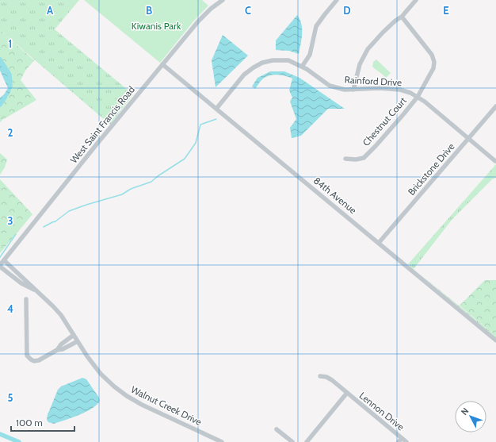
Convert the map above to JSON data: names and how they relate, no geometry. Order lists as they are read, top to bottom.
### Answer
{
  "streets": {
    "street": [
      "Rainford Drive",
      "Chestnut Court",
      "West Saint Francis Road",
      "Brickstone Drive",
      "84th Avenue",
      "Walnut Creek Drive",
      "Lennon Drive"
    ]
  },
  "crossings": [
    ["Rainford Drive", "Chestnut Court"],
    ["Rainford Drive", "Brickstone Drive"],
    ["Rainford Drive", "84th Avenue"],
    ["West Saint Francis Road", "84th Avenue"],
    ["West Saint Francis Road", "Walnut Creek Drive"],
    ["Brickstone Drive", "84th Avenue"]
  ],
  "parks": ["Kiwanis Park"],
  "scale_bar": "100 m",
  "north": "top left",
  "grid": {
    "columns": [
      "A",
      "B",
      "C",
      "D",
      "E"
    ],
    "rows": [
      "1",
      "2",
      "3",
      "4",
      "5"
    ]
  }
}
